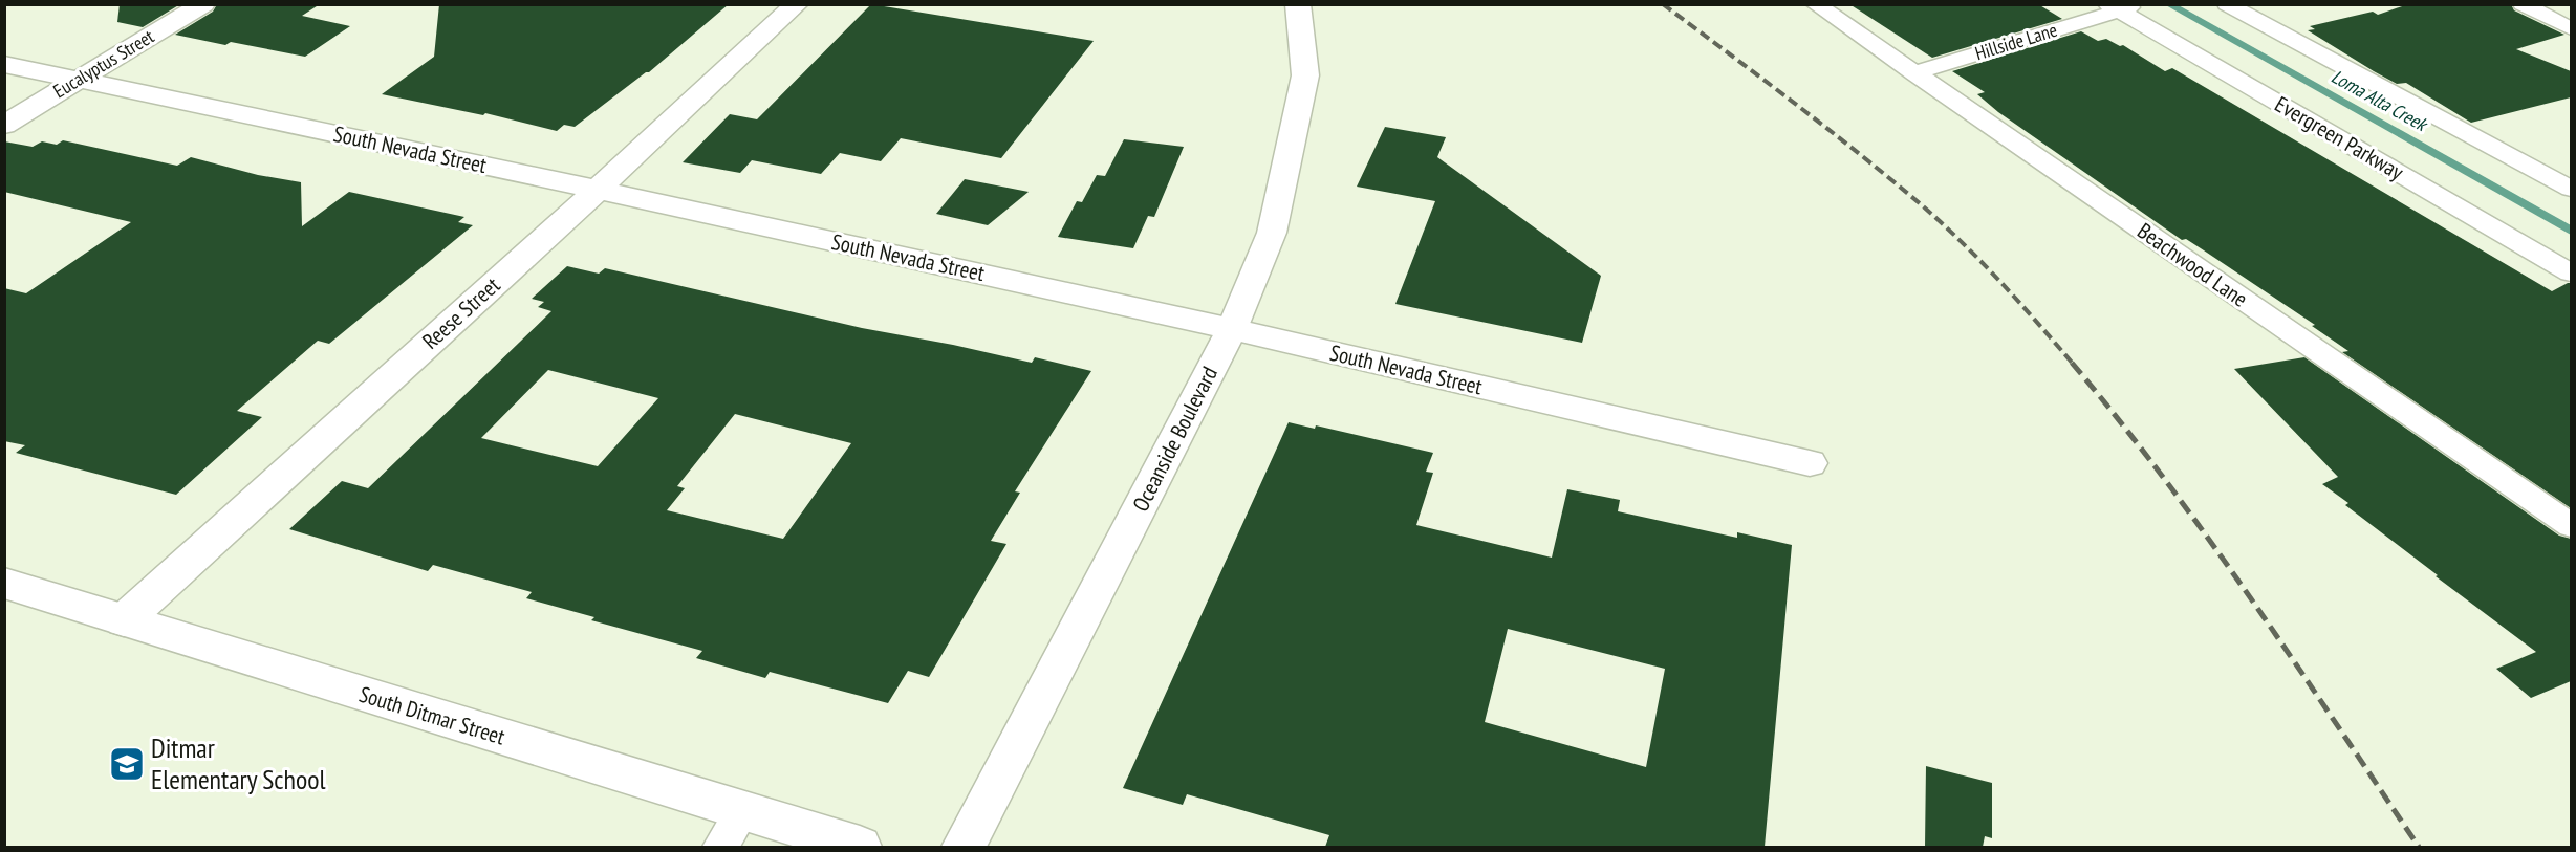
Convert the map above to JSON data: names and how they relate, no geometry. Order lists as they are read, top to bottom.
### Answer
{
  "streets": {
    "street": [
      "Eucalyptus Street",
      "South Nevada Street",
      "Reese Street",
      "Oceanside Boulevard",
      "South Ditmar Street"
    ],
    "lane": ["Hillside Lane", "Evergreen Parkway", "Beachwood Lane"]
  },
  "crossings": [
    ["Hillside Lane", "Evergreen Parkway"],
    ["Hillside Lane", "Beachwood Lane"],
    ["Eucalyptus Street", "South Nevada Street"],
    ["South Nevada Street", "Reese Street"],
    ["South Nevada Street", "Oceanside Boulevard"],
    ["Reese Street", "South Ditmar Street"]
  ],
  "water": ["Loma Alta Creek"],
  "places": {
    "school or university": ["Ditmar Elementary School"]
  }
}
